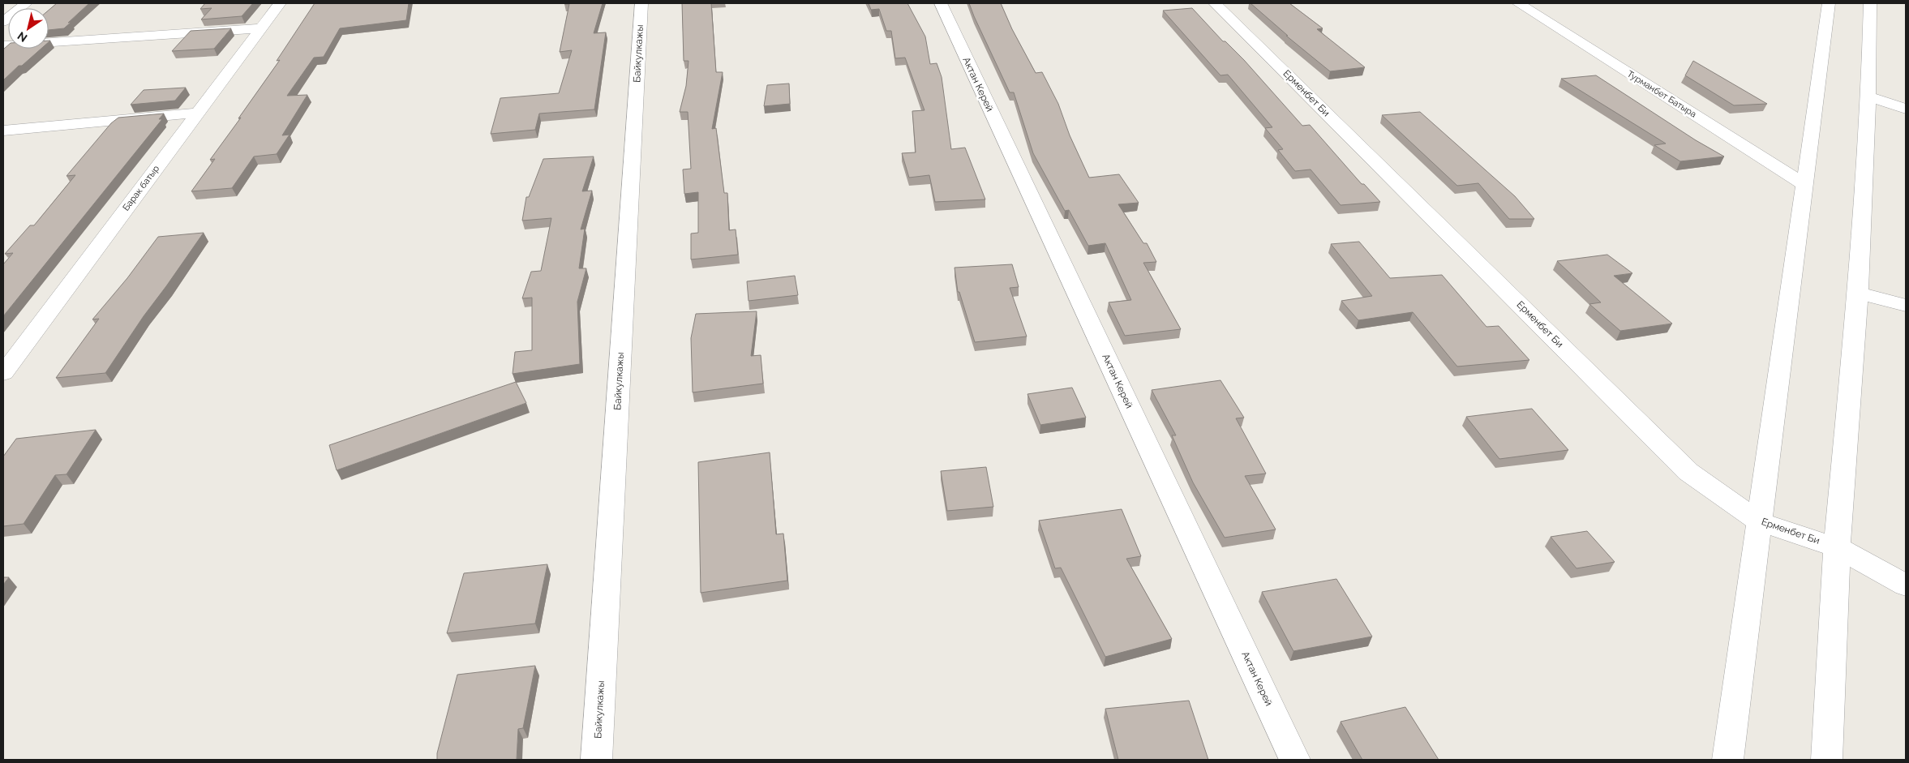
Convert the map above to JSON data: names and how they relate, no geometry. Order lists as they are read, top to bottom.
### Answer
{
  "streets": {
    "street": [
      "Байкулкажы",
      "Актан Керей",
      "Ерменбет Би",
      "Турманбет Батыра",
      "Барак батыр"
    ]
  },
  "north": "bottom left"
}
